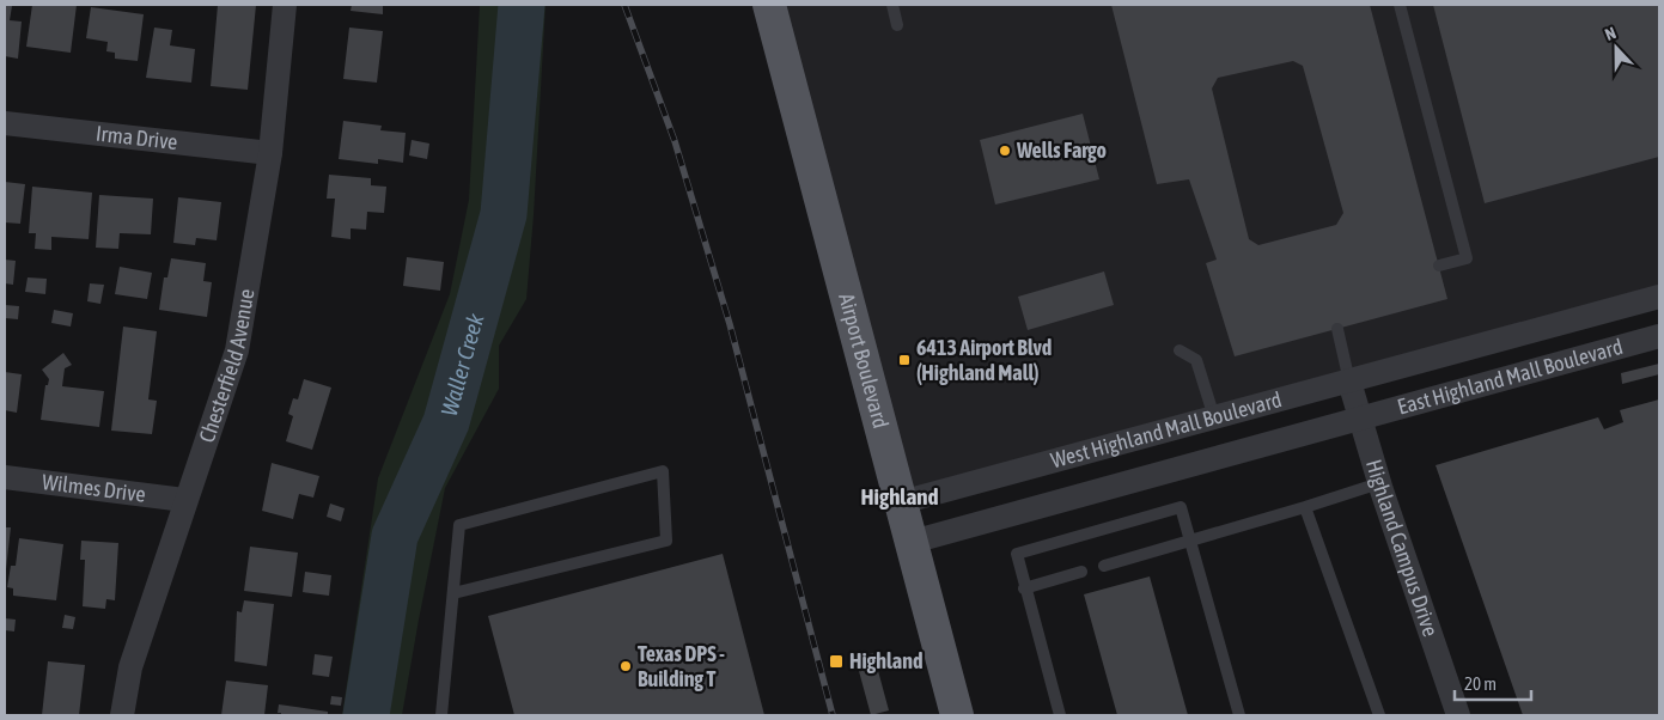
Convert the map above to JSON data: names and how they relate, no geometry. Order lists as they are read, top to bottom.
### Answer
{
  "streets": {
    "main road": ["Airport Boulevard"],
    "street": [
      "Irma Drive",
      "Chesterfield Avenue",
      "East Highland Mall Boulevard",
      "West Highland Mall Boulevard",
      "Wilmes Drive",
      "Highland Campus Drive"
    ]
  },
  "crossings": [
    ["Irma Drive", "Chesterfield Avenue"],
    ["Airport Boulevard", "West Highland Mall Boulevard"],
    ["Chesterfield Avenue", "Wilmes Drive"],
    ["East Highland Mall Boulevard", "West Highland Mall Boulevard"],
    ["East Highland Mall Boulevard", "Highland Campus Drive"],
    ["West Highland Mall Boulevard", "Highland Campus Drive"]
  ],
  "districts": ["Highland"],
  "water": ["Waller Creek"],
  "places": {
    "other": ["Wells Fargo", "Texas DPS - Building T"],
    "transit": ["6413 Airport Blvd (Highland Mall)", "Highland"]
  },
  "scale_bar": "20 m",
  "north": "top"
}
